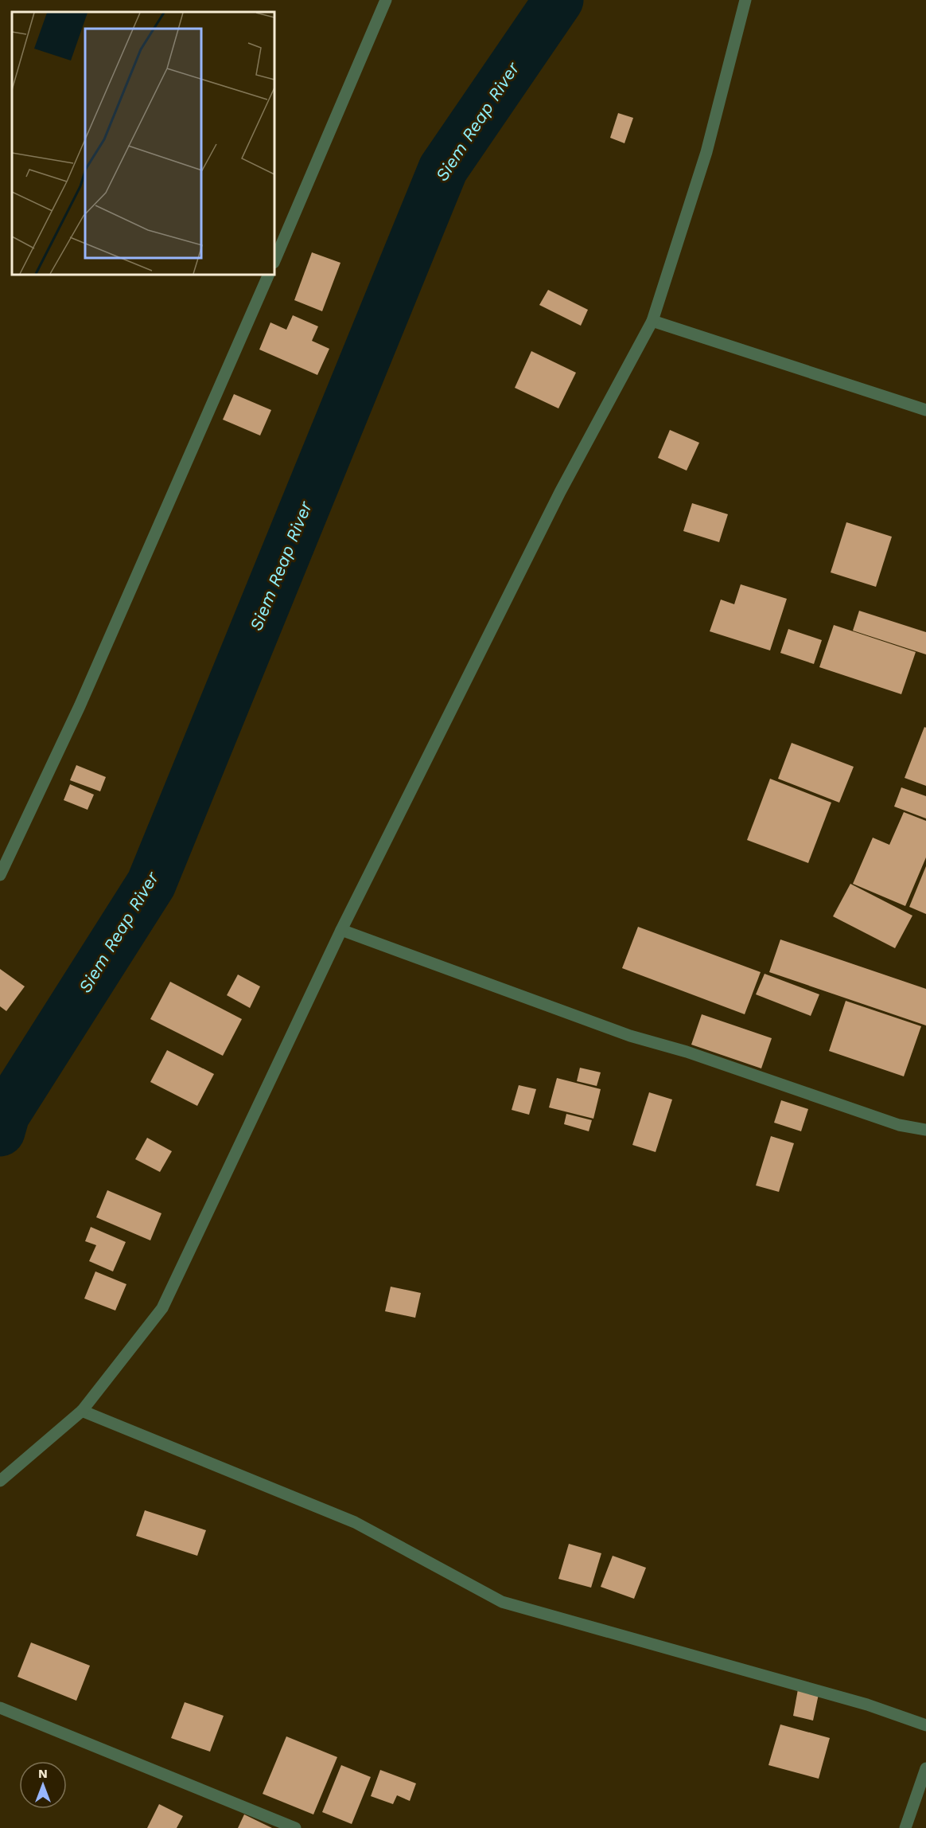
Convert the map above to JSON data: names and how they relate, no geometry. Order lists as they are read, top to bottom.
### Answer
{
  "water": ["Siem Reap River"],
  "north": "top"
}
